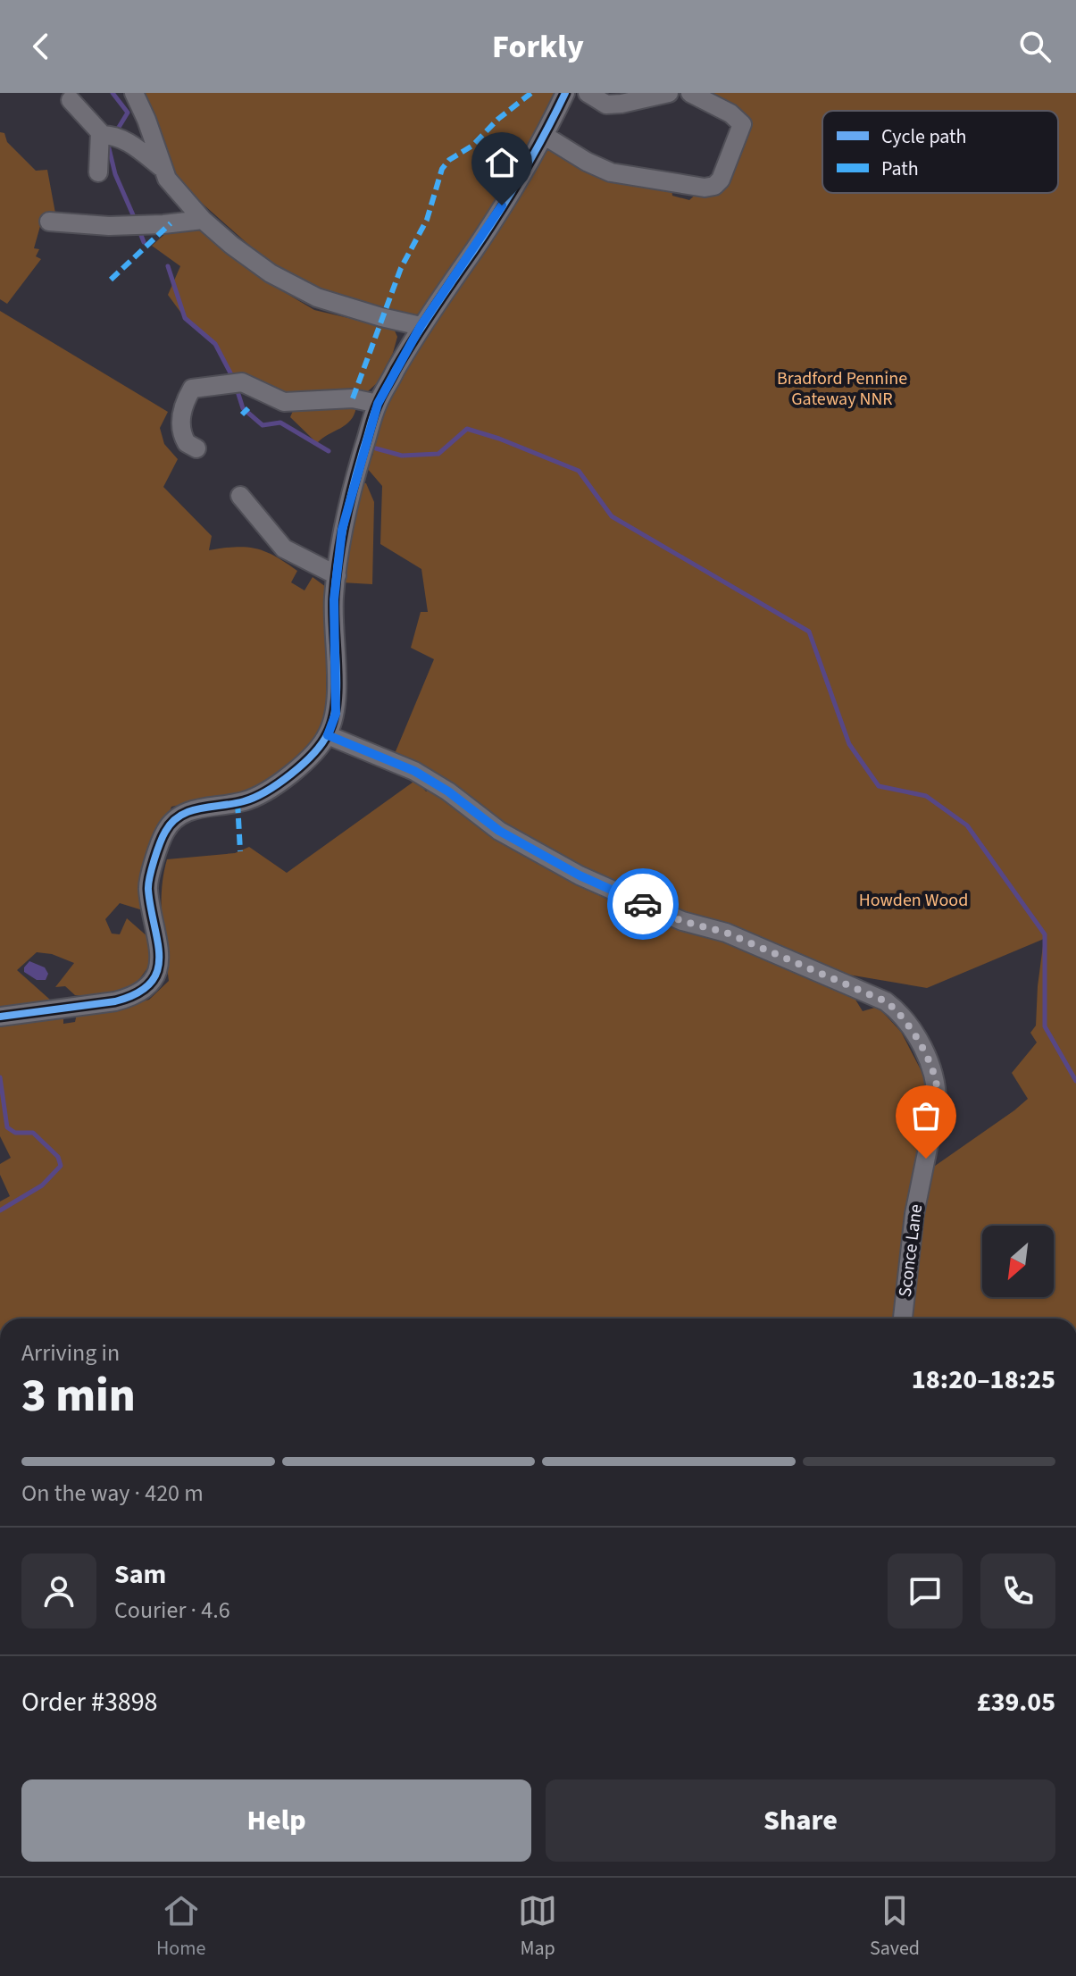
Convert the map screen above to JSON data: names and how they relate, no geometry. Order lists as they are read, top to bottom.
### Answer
{
  "streets": {
    "street": ["Sconce Lane"]
  },
  "parks": ["Bradford Pennine Gateway NNR", "Howden Wood"],
  "legend": ["Cycle path", "Path"],
  "north": "bottom left",
  "page": {
    "header": "Forkly",
    "heading": ["3 min", "Arriving in", "18:20–18:25"],
    "panel": [
      "Sam",
      "Courier · 4.6",
      "Order #3898",
      "£39.05"
    ],
    "bar": "On the way · 420 m",
    "buttons": ["Help", "Share"],
    "tabs": ["Home", "Map", "Saved"]
  }
}
